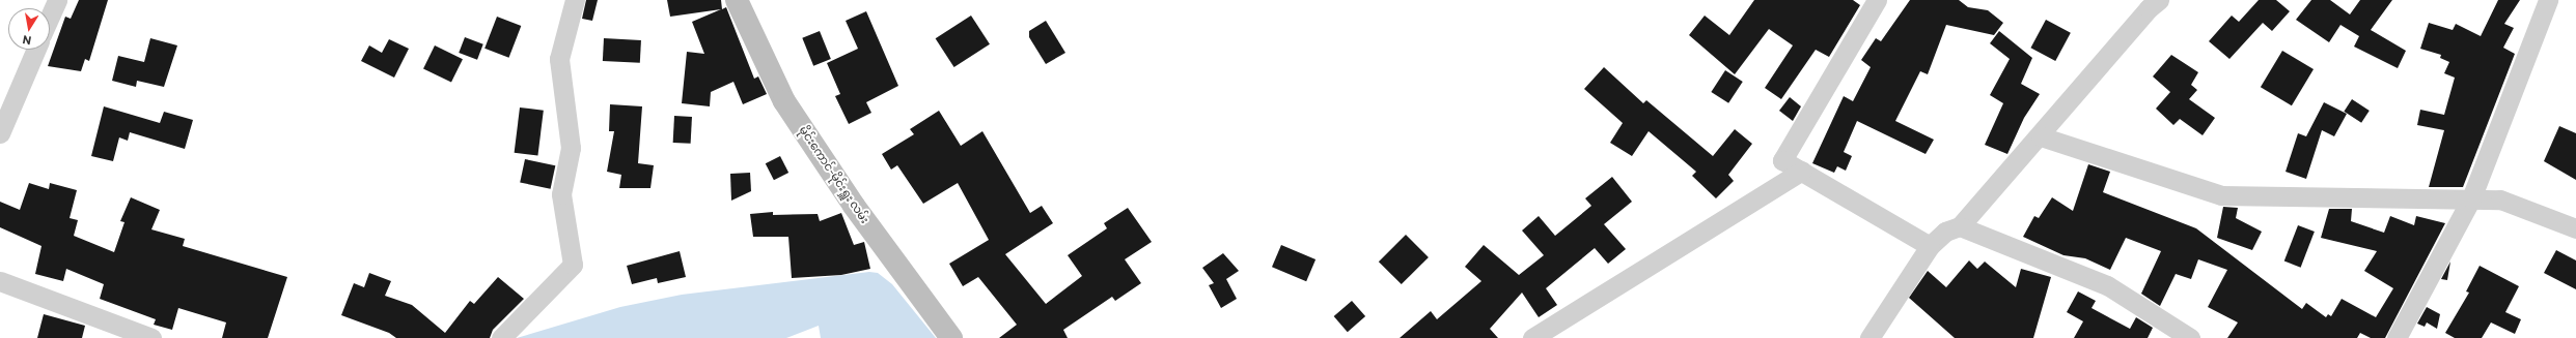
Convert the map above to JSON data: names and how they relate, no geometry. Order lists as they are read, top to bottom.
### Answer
{
  "streets": {
    "main road": ["မိုင်းကောင်-မိုင်းရှူး လမ်း"]
  },
  "north": "bottom"
}
